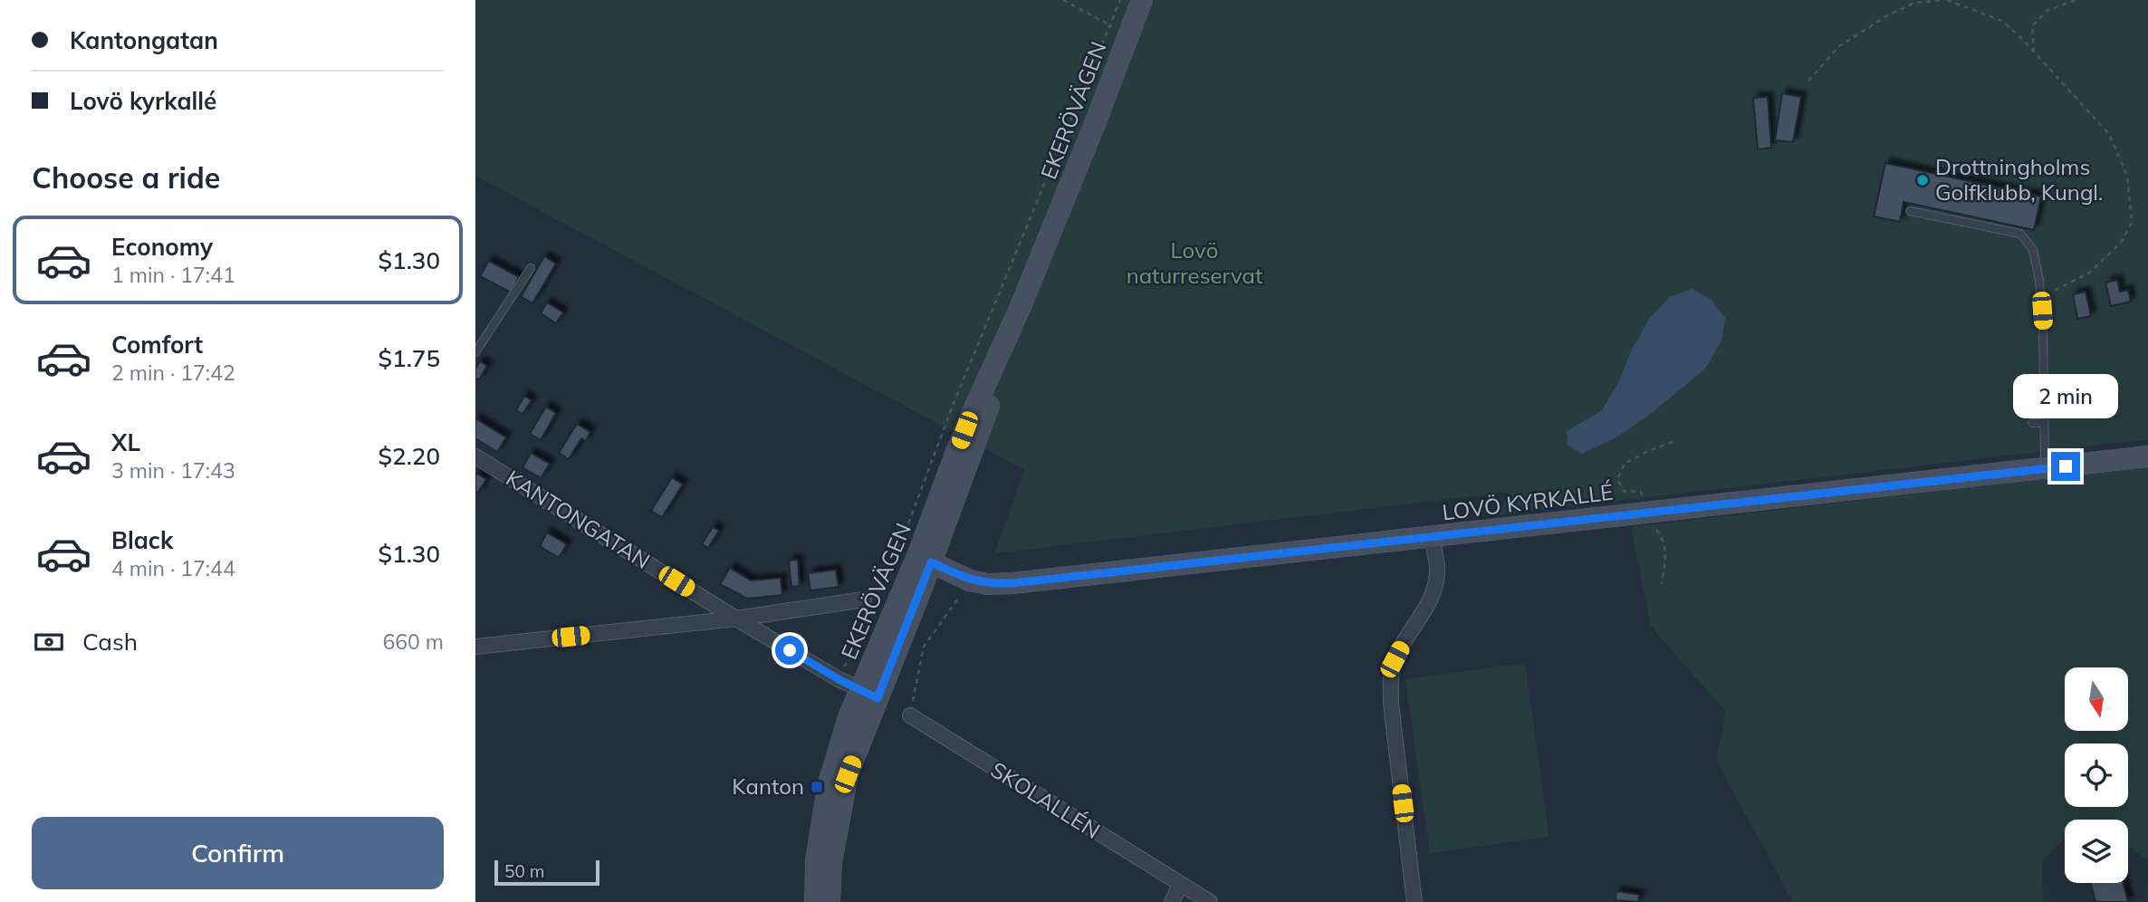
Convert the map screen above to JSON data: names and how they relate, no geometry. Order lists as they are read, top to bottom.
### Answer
{
  "streets": {
    "street": [
      "EKERÖVÄGEN",
      "LOVÖ KYRKALLÉ",
      "KANTONGATAN",
      "SKOLALLÉN"
    ]
  },
  "crossings": [
    ["EKERÖVÄGEN", "LOVÖ KYRKALLÉ"],
    ["EKERÖVÄGEN", "KANTONGATAN"]
  ],
  "parks": ["Lovö naturreservat"],
  "places": {
    "other": ["Drottningholms Golfklubb, Kungl."],
    "transit": ["Kanton"]
  },
  "scale_bar": "50 m",
  "north": "bottom",
  "page": {
    "banner": ["Kantongatan", "Lovö kyrkallé"],
    "heading": "Choose a ride",
    "list": [
      {
        "name": "Economy",
        "note": "1 min · 17:41",
        "value": "$1.30"
      },
      {
        "name": "Comfort",
        "note": "2 min · 17:42",
        "value": "$1.75"
      },
      {
        "name": "XL",
        "note": "3 min · 17:43",
        "value": "$2.20"
      },
      {
        "name": "Black",
        "note": "4 min · 17:44",
        "value": "$1.30"
      }
    ],
    "bubble": "2 min",
    "pay": ["Cash", "660 m"],
    "buttons": "Confirm",
    "scale": "50 m"
  }
}
